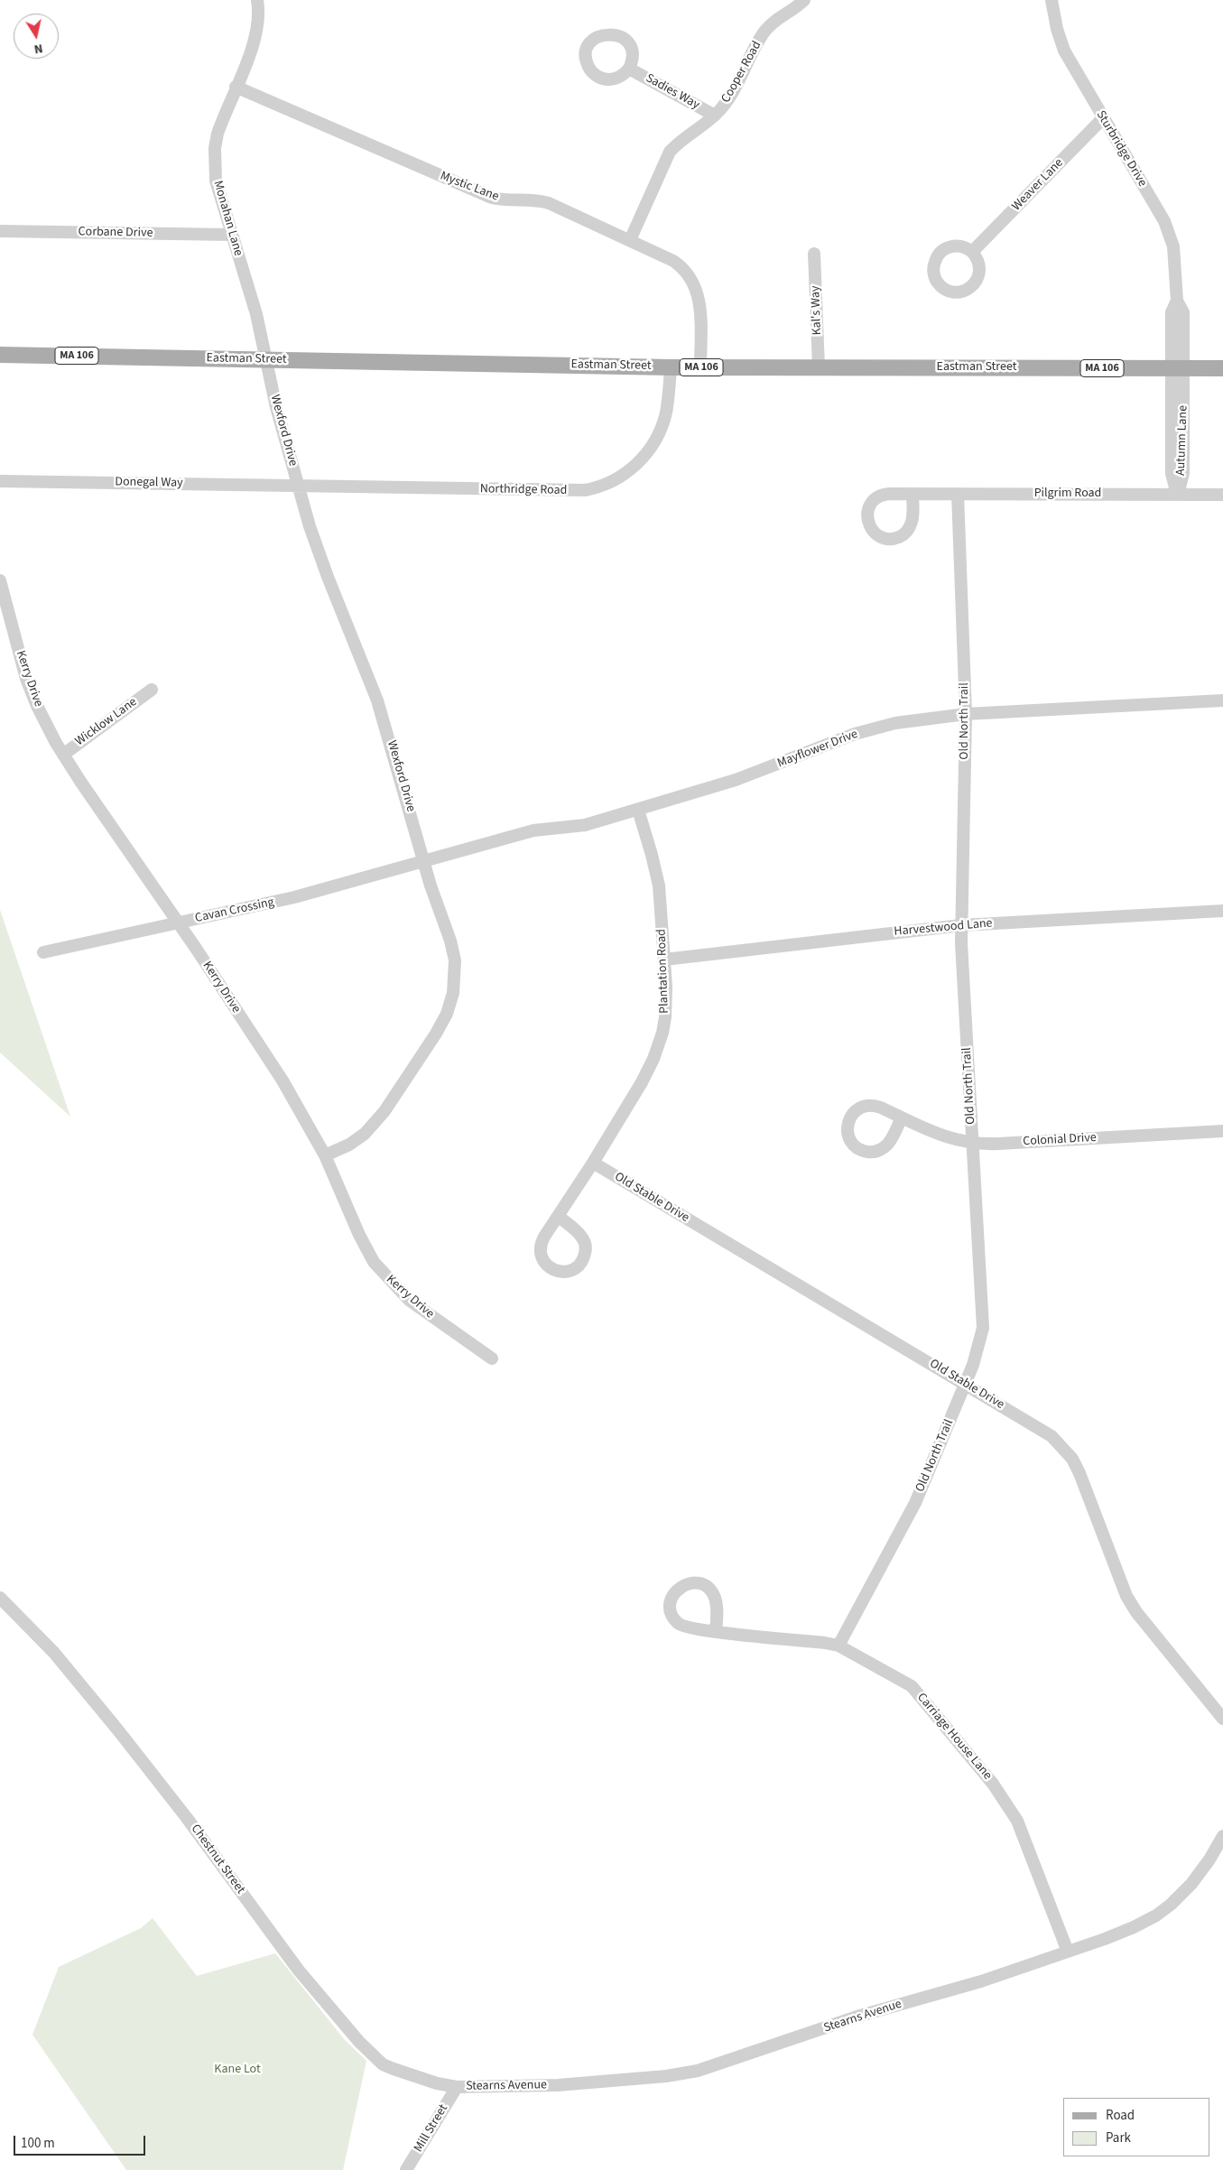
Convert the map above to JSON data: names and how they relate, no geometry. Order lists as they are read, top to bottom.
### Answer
{
  "streets": {
    "main road": ["MA 106", "Eastman Street"],
    "street": [
      "Cooper Road",
      "Sadies Way",
      "Sturbridge Drive",
      "Weaver Lane",
      "Mystic Lane",
      "Monahan Lane",
      "Corbane Drive",
      "Kal's Way",
      "Wexford Drive",
      "Autumn Lane",
      "Donegal Way",
      "Northridge Road",
      "Pilgrim Road",
      "Kerry Drive",
      "Old North Trail",
      "Wicklow Lane",
      "Mayflower Drive",
      "Cavan Crossing",
      "Harvestwood Lane",
      "Plantation Road",
      "Colonial Drive",
      "Old Stable Drive",
      "Carriage House Lane",
      "Chestnut Street",
      "Stearns Avenue",
      "Mill Street"
    ]
  },
  "crossings": [
    ["Cooper Road", "Sadies Way"],
    ["Cooper Road", "Mystic Lane"],
    ["Sturbridge Drive", "Weaver Lane"],
    ["Sturbridge Drive", "Eastman Street"],
    ["Sturbridge Drive", "Autumn Lane"],
    ["Mystic Lane", "Monahan Lane"],
    ["Mystic Lane", "Eastman Street"],
    ["Monahan Lane", "Corbane Drive"],
    ["Monahan Lane", "Eastman Street"],
    ["Monahan Lane", "Wexford Drive"],
    ["Kal's Way", "Eastman Street"],
    ["Eastman Street", "Wexford Drive"],
    ["Eastman Street", "Autumn Lane"],
    ["Eastman Street", "Northridge Road"],
    ["Wexford Drive", "Donegal Way"],
    ["Wexford Drive", "Northridge Road"],
    ["Wexford Drive", "Kerry Drive"],
    ["Wexford Drive", "Mayflower Drive"],
    ["Wexford Drive", "Cavan Crossing"],
    ["Autumn Lane", "Pilgrim Road"],
    ["Donegal Way", "Northridge Road"],
    ["Pilgrim Road", "Old North Trail"],
    ["Kerry Drive", "Wicklow Lane"],
    ["Kerry Drive", "Cavan Crossing"],
    ["Old North Trail", "Mayflower Drive"],
    ["Old North Trail", "Harvestwood Lane"],
    ["Old North Trail", "Colonial Drive"],
    ["Old North Trail", "Old Stable Drive"],
    ["Old North Trail", "Carriage House Lane"],
    ["Mayflower Drive", "Cavan Crossing"],
    ["Mayflower Drive", "Plantation Road"],
    ["Harvestwood Lane", "Plantation Road"],
    ["Plantation Road", "Old Stable Drive"],
    ["Carriage House Lane", "Stearns Avenue"],
    ["Chestnut Street", "Stearns Avenue"],
    ["Chestnut Street", "Mill Street"],
    ["Stearns Avenue", "Mill Street"]
  ],
  "parks": ["Kane Lot"],
  "legend": ["Road", "Park"],
  "scale_bar": "100 m",
  "north": "bottom"
}
